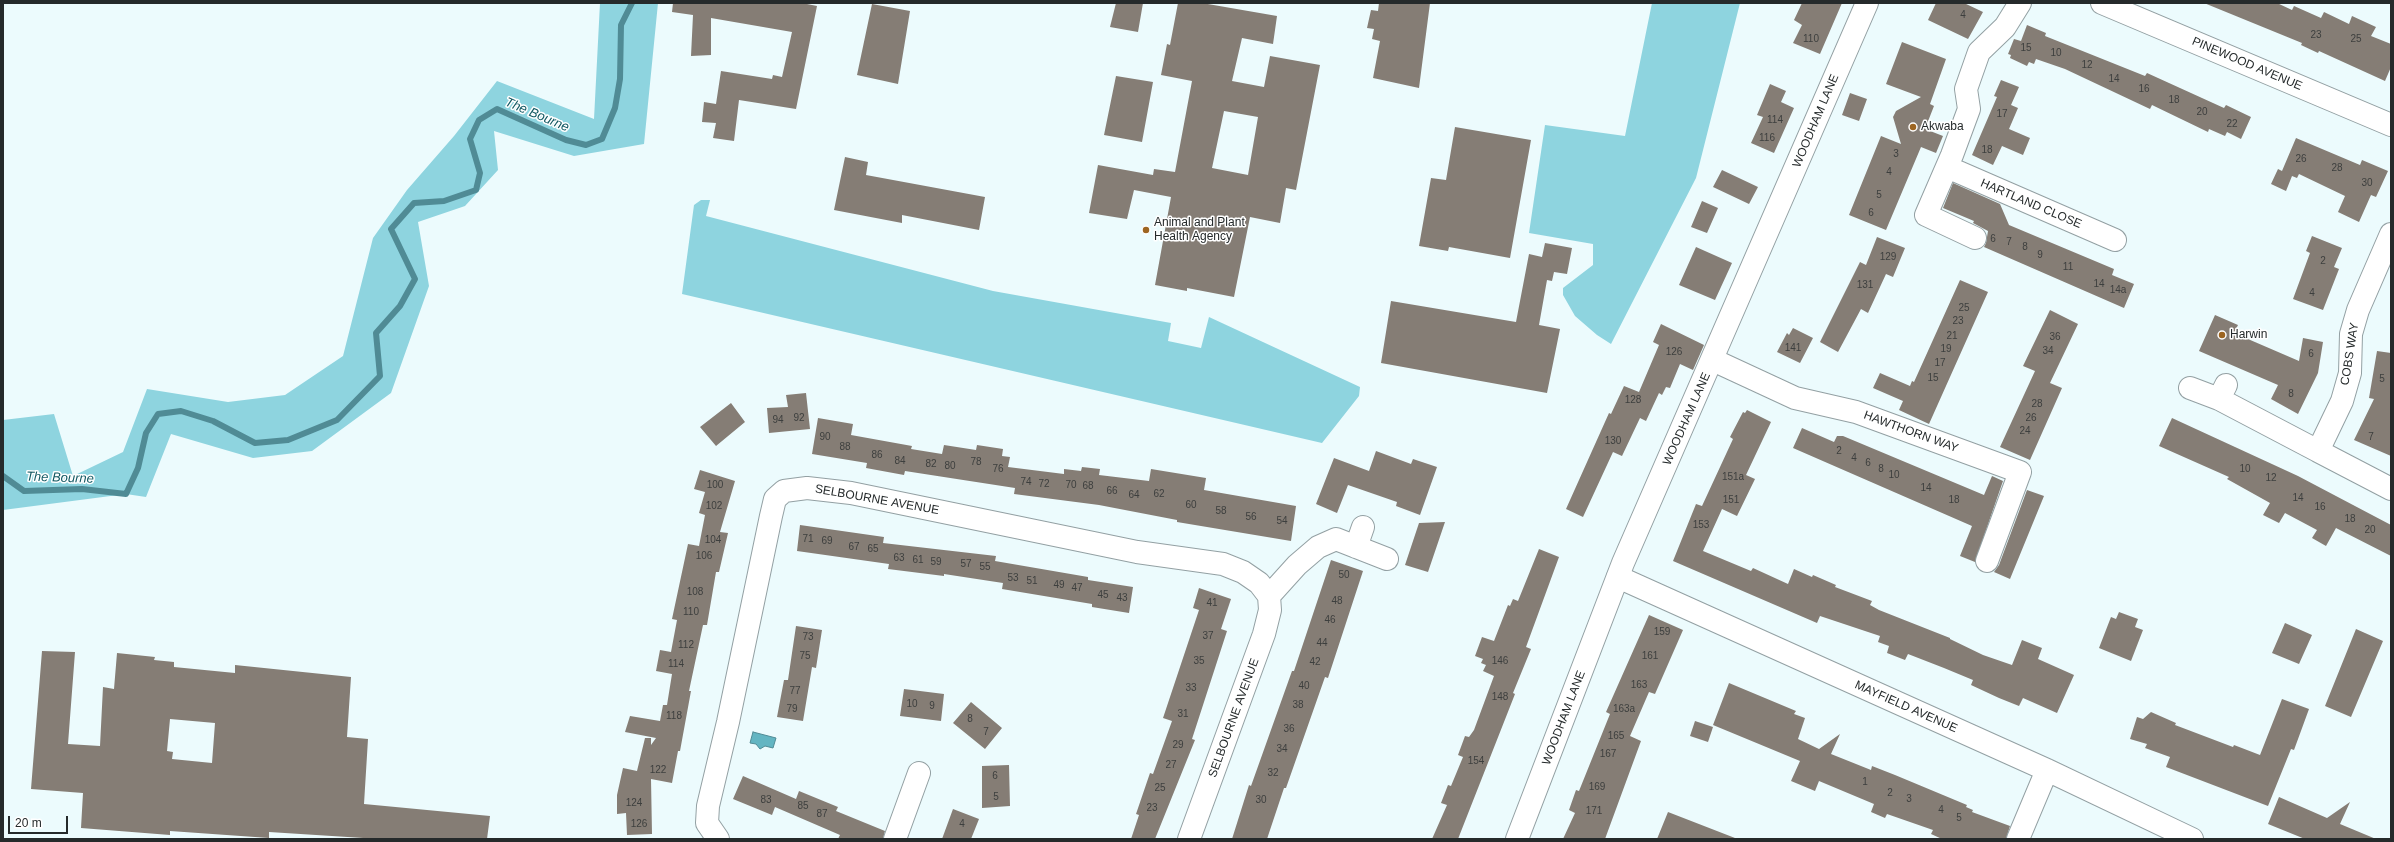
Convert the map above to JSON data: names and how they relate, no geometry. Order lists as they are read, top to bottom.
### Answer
{
  "streets": {
    "street": [
      "PINEWOOD AVENUE",
      "WOODHAM LANE",
      "HARTLAND CLOSE",
      "COBS WAY",
      "HAWTHORN WAY",
      "SELBOURNE AVENUE",
      "MAYFIELD AVENUE"
    ]
  },
  "crossings": [
    ["WOODHAM LANE", "HAWTHORN WAY"],
    ["WOODHAM LANE", "MAYFIELD AVENUE"]
  ],
  "water": ["The Bourne"],
  "places": ["Akwaba", "Animal and Plant Health Agency", "Harwin"],
  "house_numbers": [
    "4",
    "23",
    "110",
    "25",
    "15",
    "10",
    "12",
    "14",
    "16",
    "18",
    "20",
    "17",
    "114",
    "22",
    "116",
    "18",
    "3",
    "26",
    "28",
    "4",
    "30",
    "5",
    "6",
    "6",
    "7",
    "8",
    "9",
    "129",
    "2",
    "11",
    "14",
    "131",
    "14a",
    "4",
    "25",
    "23",
    "21",
    "36",
    "141",
    "19",
    "34",
    "126",
    "6",
    "17",
    "15",
    "5",
    "8",
    "128",
    "28",
    "92",
    "26",
    "94",
    "24",
    "90",
    "7",
    "130",
    "88",
    "2",
    "86",
    "4",
    "84",
    "78",
    "6",
    "82",
    "80",
    "76",
    "8",
    "10",
    "10",
    "151a",
    "12",
    "74",
    "72",
    "100",
    "70",
    "68",
    "14",
    "66",
    "62",
    "64",
    "14",
    "151",
    "18",
    "60",
    "102",
    "16",
    "58",
    "56",
    "18",
    "54",
    "153",
    "20",
    "71",
    "104",
    "69",
    "67",
    "65",
    "106",
    "63",
    "61",
    "59",
    "57",
    "55",
    "50",
    "53",
    "51",
    "49",
    "47",
    "108",
    "45",
    "43",
    "48",
    "41",
    "110",
    "46",
    "159",
    "37",
    "73",
    "44",
    "112",
    "75",
    "161",
    "35",
    "146",
    "42",
    "114",
    "163",
    "40",
    "33",
    "77",
    "148",
    "10",
    "38",
    "9",
    "79",
    "163a",
    "31",
    "118",
    "8",
    "36",
    "7",
    "165",
    "29",
    "34",
    "167",
    "154",
    "27",
    "122",
    "32",
    "6",
    "1",
    "169",
    "25",
    "2",
    "5",
    "3",
    "83",
    "30",
    "124",
    "85",
    "23",
    "4",
    "171",
    "87",
    "5",
    "126",
    "4"
  ],
  "scale_bar": "20 m"
}
